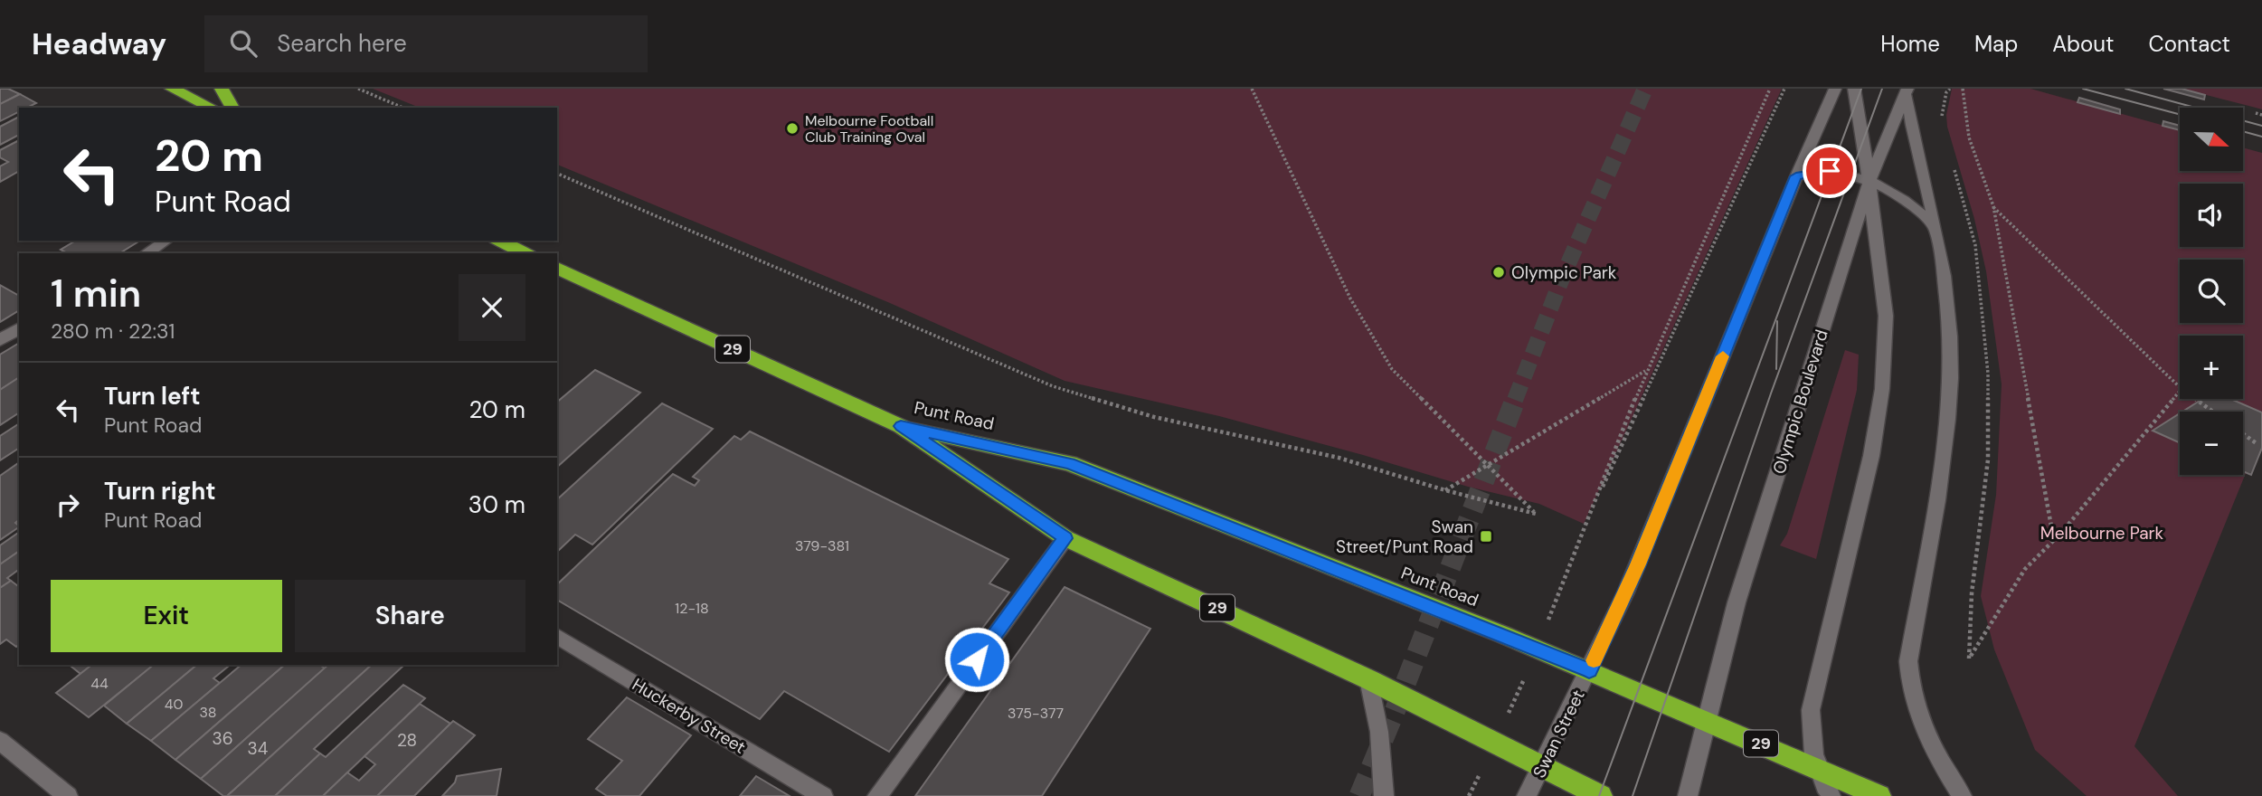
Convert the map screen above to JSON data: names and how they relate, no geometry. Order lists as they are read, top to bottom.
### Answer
{
  "streets": {
    "highway": ["29", "Punt Road"],
    "main road": ["Olympic Boulevard", "Huckerby Street", "Swan Street"]
  },
  "crossings": [
    ["Olympic Boulevard", "Punt Road"],
    ["Punt Road", "Swan Street"]
  ],
  "parks": ["Melbourne Park"],
  "places": {
    "other": ["Melbourne Football Club Training Oval", "Olympic Park"],
    "transit": ["Swan Street/Punt Road"]
  },
  "house_numbers": [
    "379-381",
    "12-18",
    "44",
    "40",
    "38",
    "375-377",
    "36",
    "28",
    "34"
  ],
  "north": "right",
  "page": {
    "header": "Headway",
    "search": "Search here",
    "nav": [
      "Home",
      "Map",
      "About",
      "Contact"
    ],
    "map_buttons": ["+", "−"],
    "turn": ["20 m", "Punt Road"],
    "heading": ["1 min", "280 m · 22:31"],
    "list": [
      {
        "name": "Turn left",
        "note": "Punt Road",
        "value": "20 m"
      },
      {
        "name": "Turn right",
        "note": "Punt Road",
        "value": "30 m"
      }
    ],
    "buttons": ["Exit", "Share"]
  }
}
